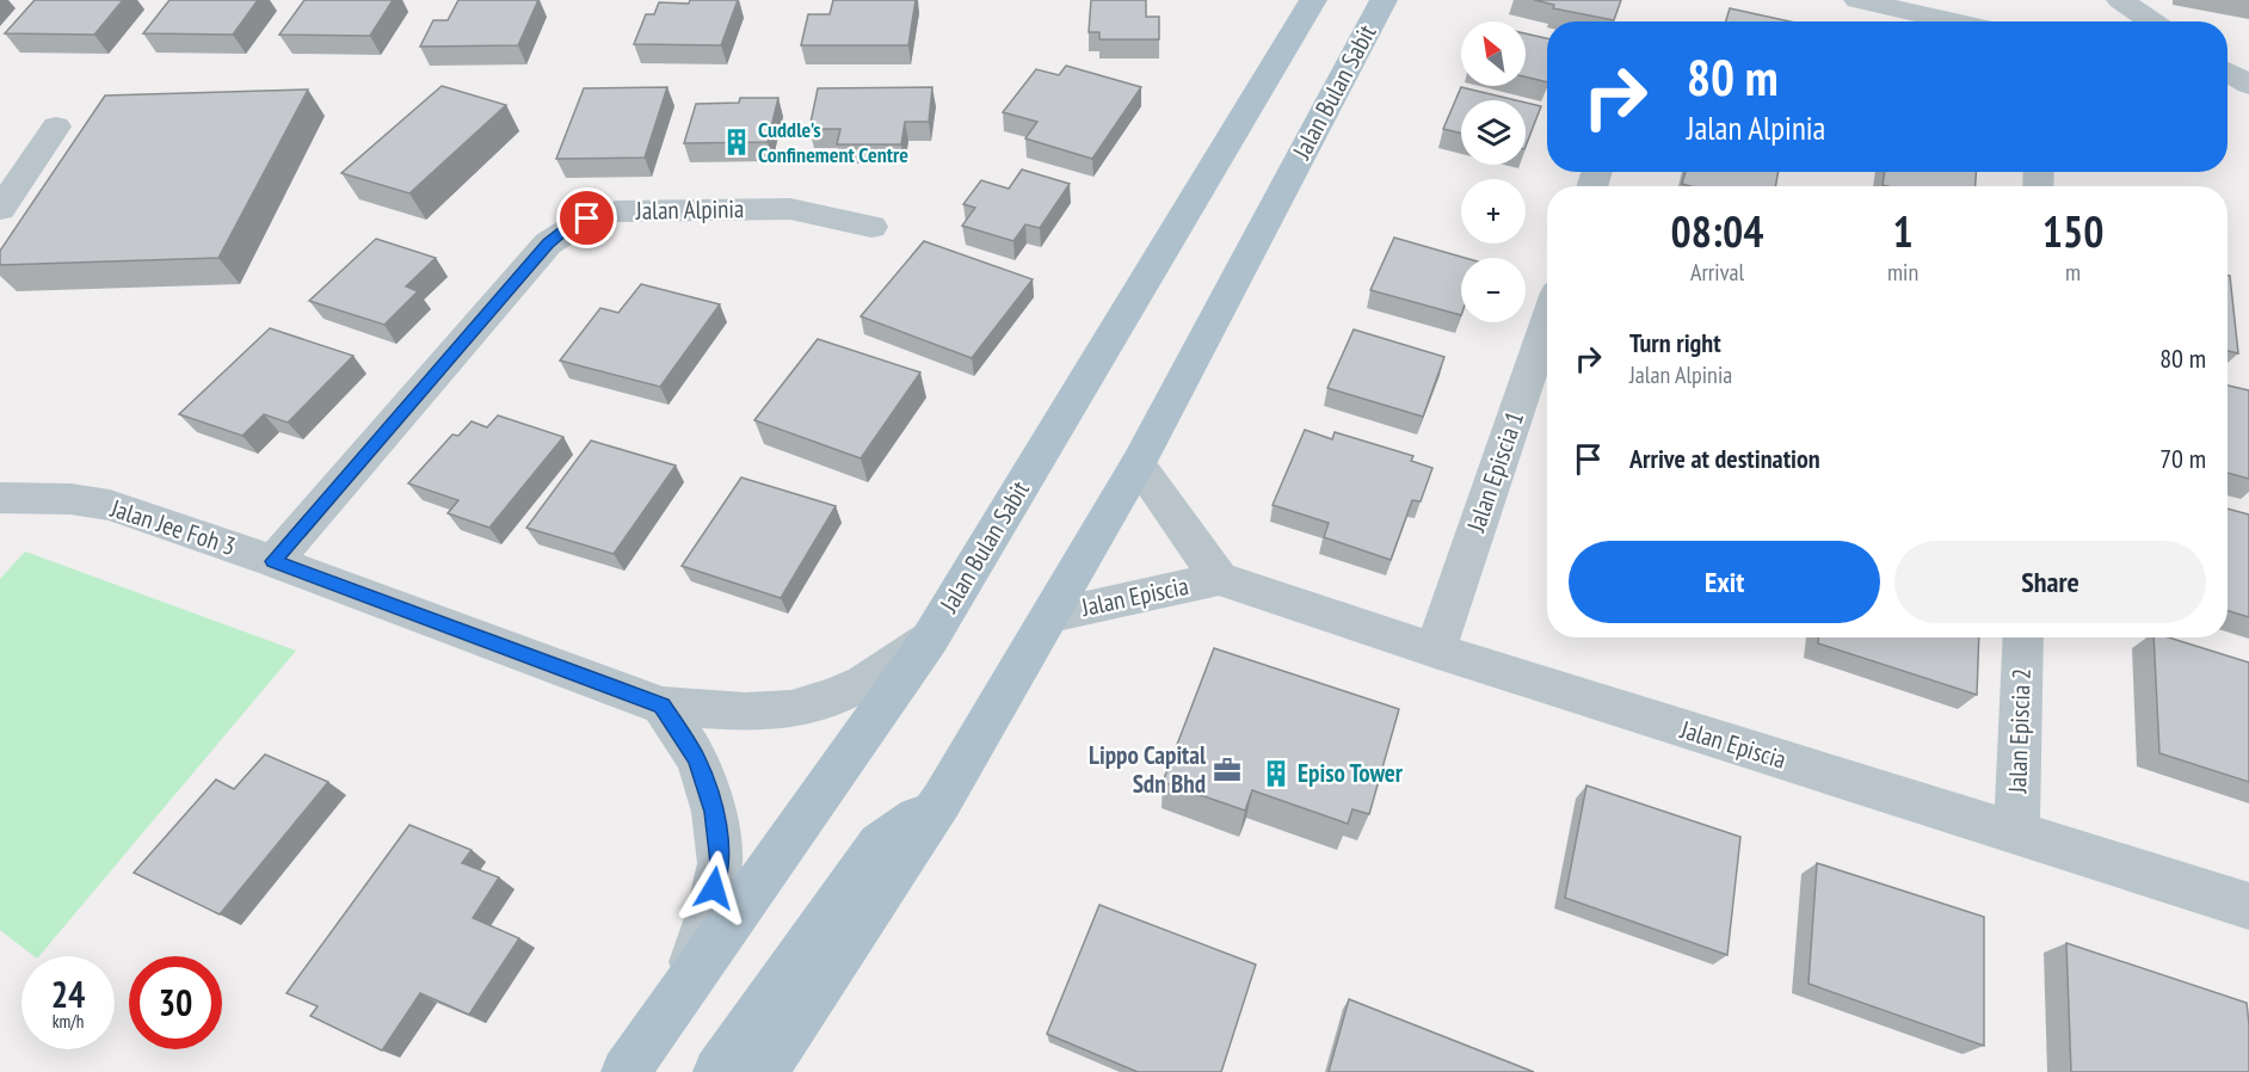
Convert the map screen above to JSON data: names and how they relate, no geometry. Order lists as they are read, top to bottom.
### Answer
{
  "streets": {
    "main road": ["Jalan Bulan Sabit"],
    "street": [
      "Jalan Alpinia",
      "Jalan Episcia 1",
      "Jalan Jee Foh 3",
      "Jalan Episcia",
      "Jalan Episcia 2"
    ]
  },
  "crossings": [
    ["Jalan Bulan Sabit", "Jalan Jee Foh 3"],
    ["Jalan Bulan Sabit", "Jalan Episcia"],
    ["Jalan Alpinia", "Jalan Jee Foh 3"],
    ["Jalan Episcia 1", "Jalan Episcia"],
    ["Jalan Episcia", "Jalan Episcia 2"]
  ],
  "places": {
    "building": ["Cuddle's Confinement Centre", "Episo Tower"],
    "office": ["Lippo Capital Sdn Bhd"]
  },
  "north": "top left",
  "page": {
    "map_buttons": ["+", "−"],
    "turn": ["80 m", "Jalan Alpinia"],
    "eta": [
      "08:04",
      "Arrival",
      "1",
      "min",
      "150",
      "m"
    ],
    "list": [
      {
        "name": "Turn right",
        "note": "Jalan Alpinia",
        "value": "80 m"
      },
      {
        "name": "Arrive at destination",
        "value": "70 m"
      }
    ],
    "buttons": ["Exit", "Share"],
    "speed": "24 km/h",
    "limit": "30"
  }
}
